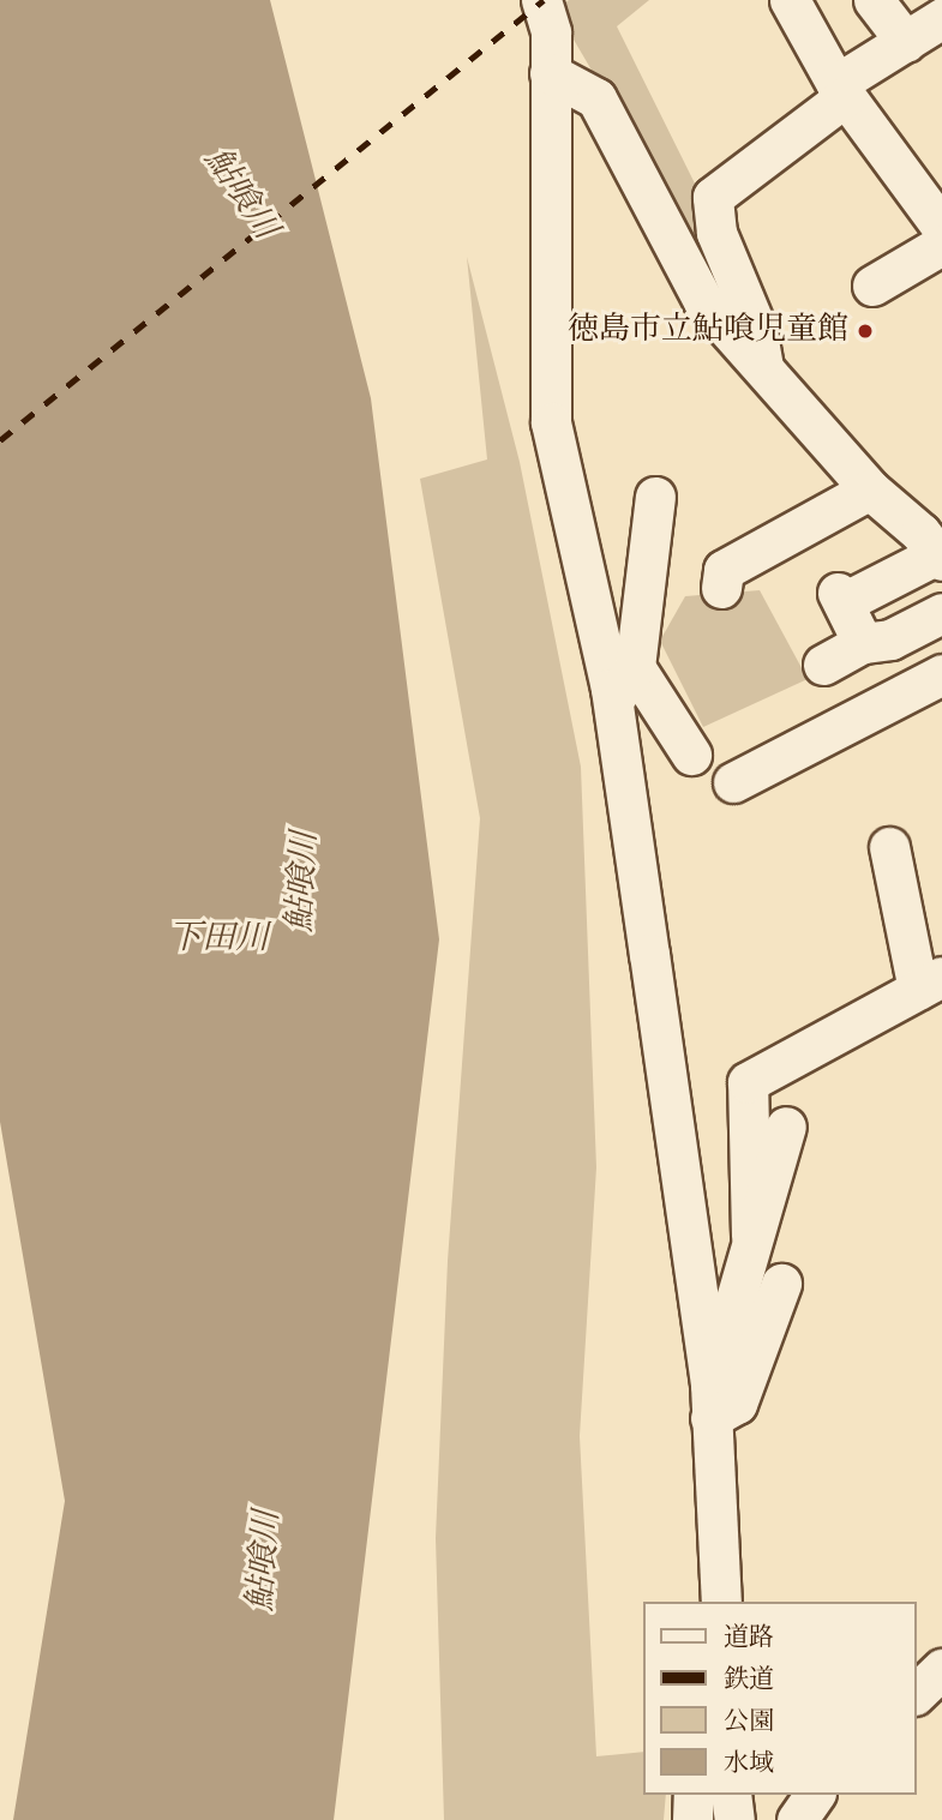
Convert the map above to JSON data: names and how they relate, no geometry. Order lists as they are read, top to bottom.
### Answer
{
  "water": ["鮎喰川", "下田川"],
  "places": ["徳島市立鮎喰児童館"],
  "legend": [
    "道路",
    "鉄道",
    "公園",
    "水域"
  ]
}
